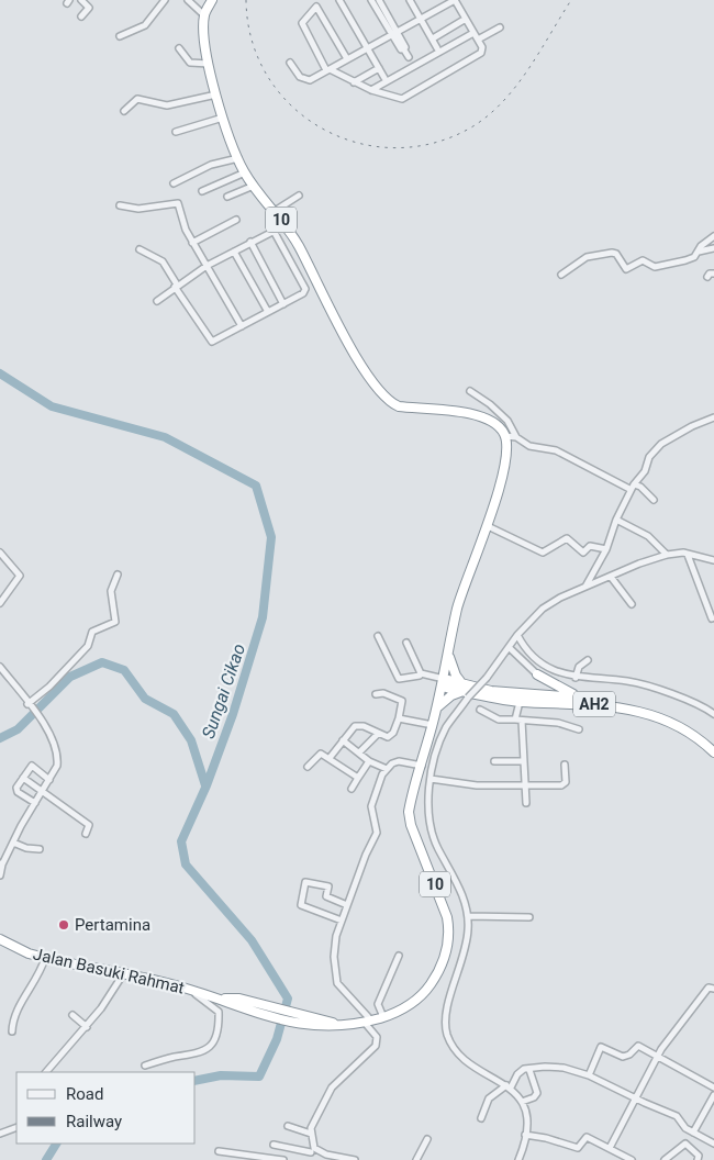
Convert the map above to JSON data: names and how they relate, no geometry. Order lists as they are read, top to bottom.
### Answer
{
  "streets": {
    "highway": ["10", "AH2", "Jalan Basuki Rahmat"]
  },
  "crossings": [
    ["10", "AH2"],
    ["10", "Jalan Basuki Rahmat"],
    ["AH2", "Jalan Basuki Rahmat"]
  ],
  "water": ["Sungai Cikao"],
  "places": ["Pertamina"],
  "legend": ["Road", "Railway"]
}
